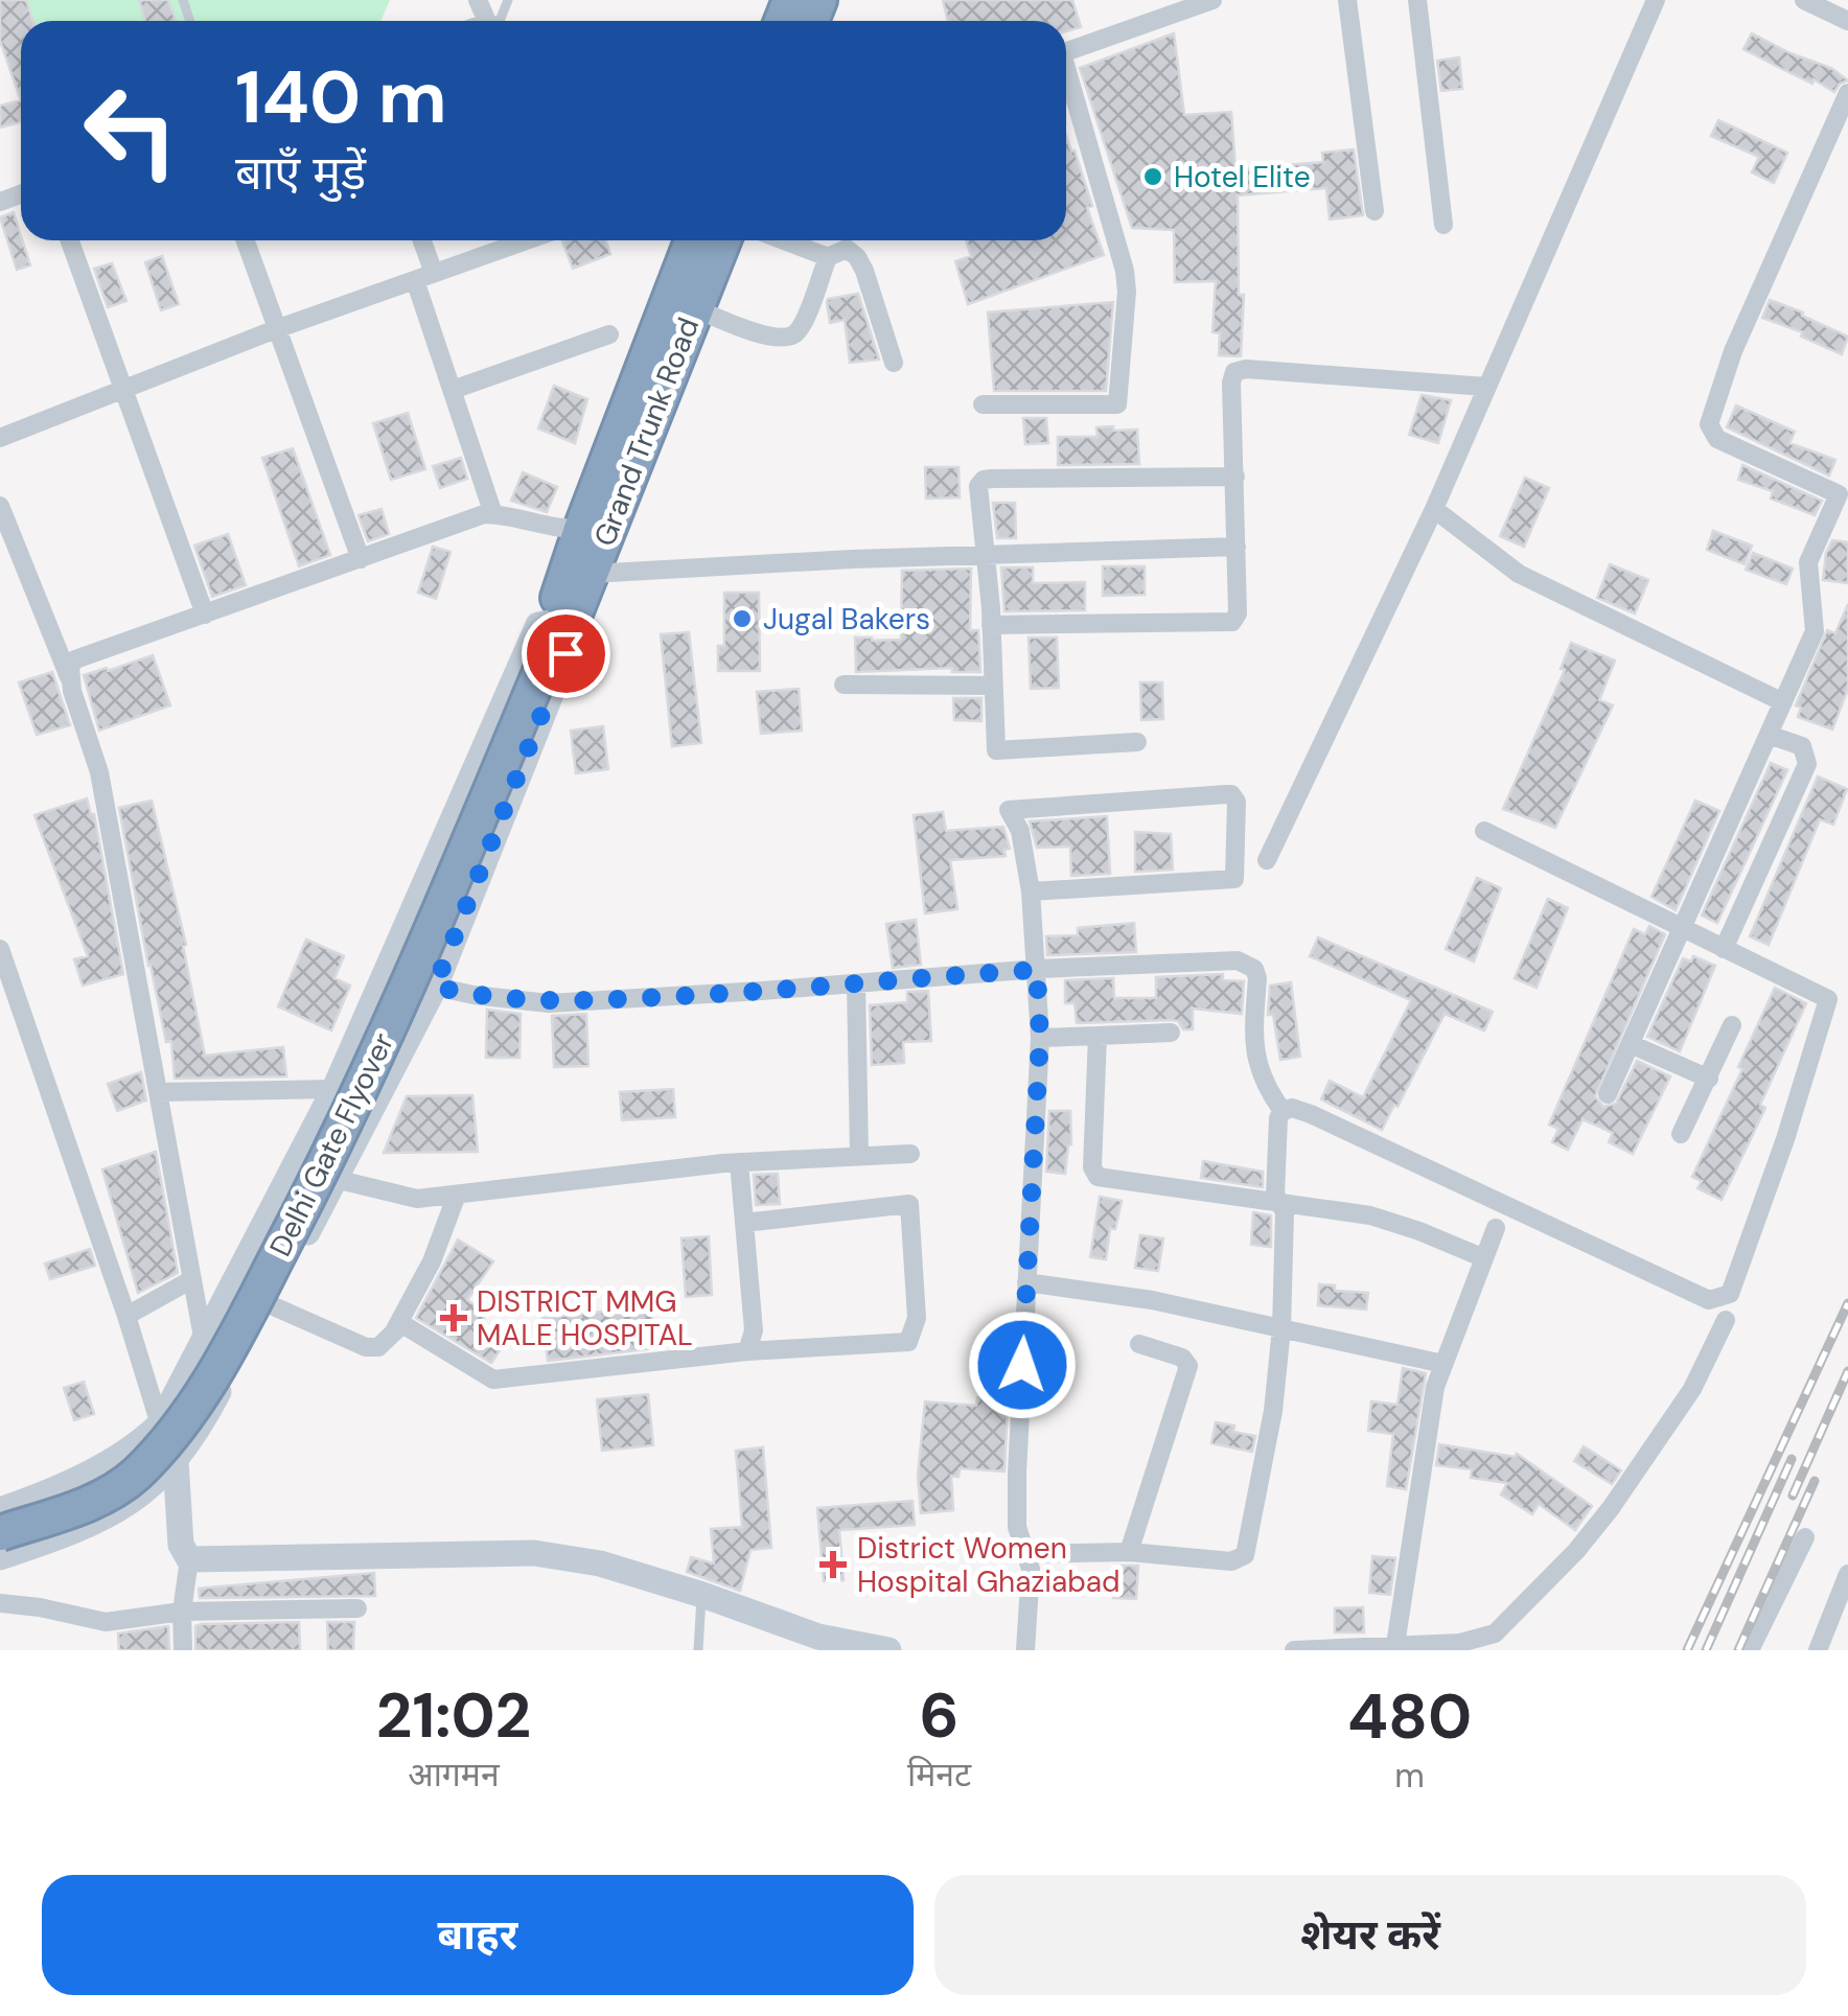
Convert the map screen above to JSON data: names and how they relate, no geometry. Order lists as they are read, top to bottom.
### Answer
{
  "streets": {
    "highway": ["Grand Trunk Road", "Delhi Gate Flyover"]
  },
  "crossings": [
    ["Grand Trunk Road", "Delhi Gate Flyover"]
  ],
  "places": {
    "other": ["Hotel Elite", "Jugal Bakers"],
    "health": ["DISTRICT MMG MALE HOSPITAL", "District Women Hospital Ghaziabad"]
  },
  "page": {
    "turn": ["140 m", "बाएँ मुड़ें"],
    "eta": [
      "21:02",
      "आगमन",
      "6",
      "मिनट",
      "480",
      "m"
    ],
    "buttons": ["बाहर", "शेयर करें"]
  }
}
